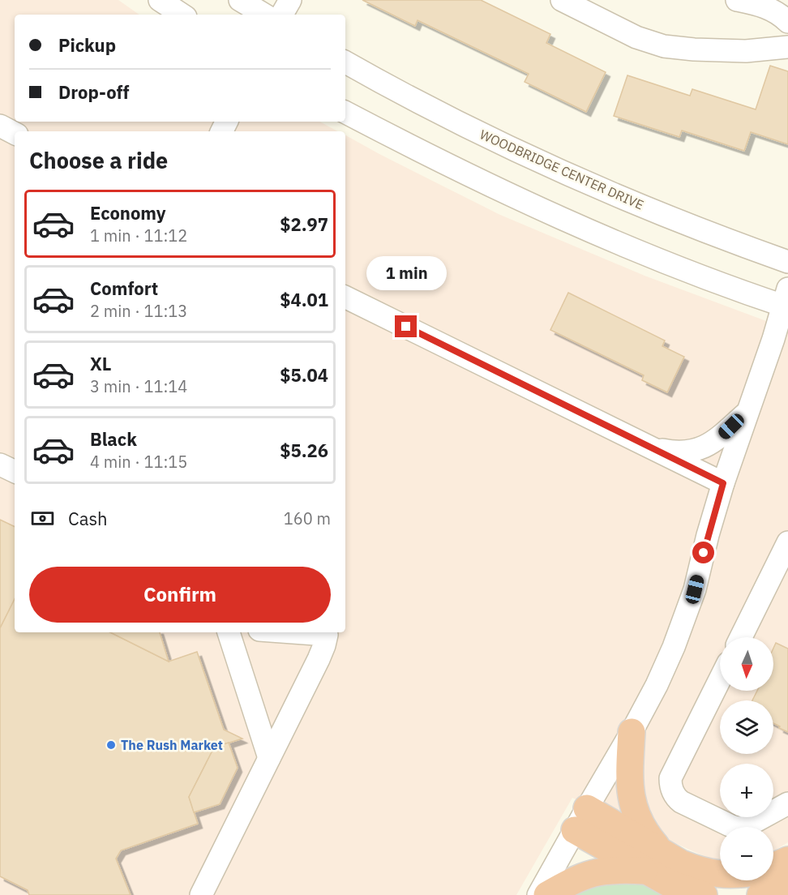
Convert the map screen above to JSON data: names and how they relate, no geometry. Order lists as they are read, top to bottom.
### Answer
{
  "streets": {
    "street": ["WOODBRIDGE CENTER DRIVE"]
  },
  "places": ["The Rush Market"],
  "north": "bottom",
  "page": {
    "banner": ["Pickup", "Drop-off"],
    "heading": "Choose a ride",
    "list": [
      {
        "name": "Economy",
        "note": "1 min · 11:12",
        "value": "$2.97"
      },
      {
        "name": "Comfort",
        "note": "2 min · 11:13",
        "value": "$4.01"
      },
      {
        "name": "XL",
        "note": "3 min · 11:14",
        "value": "$5.04"
      },
      {
        "name": "Black",
        "note": "4 min · 11:15",
        "value": "$5.26"
      }
    ],
    "bubble": "1 min",
    "pay": ["Cash", "160 m"],
    "buttons": "Confirm",
    "map_buttons": ["+", "−"]
  }
}
